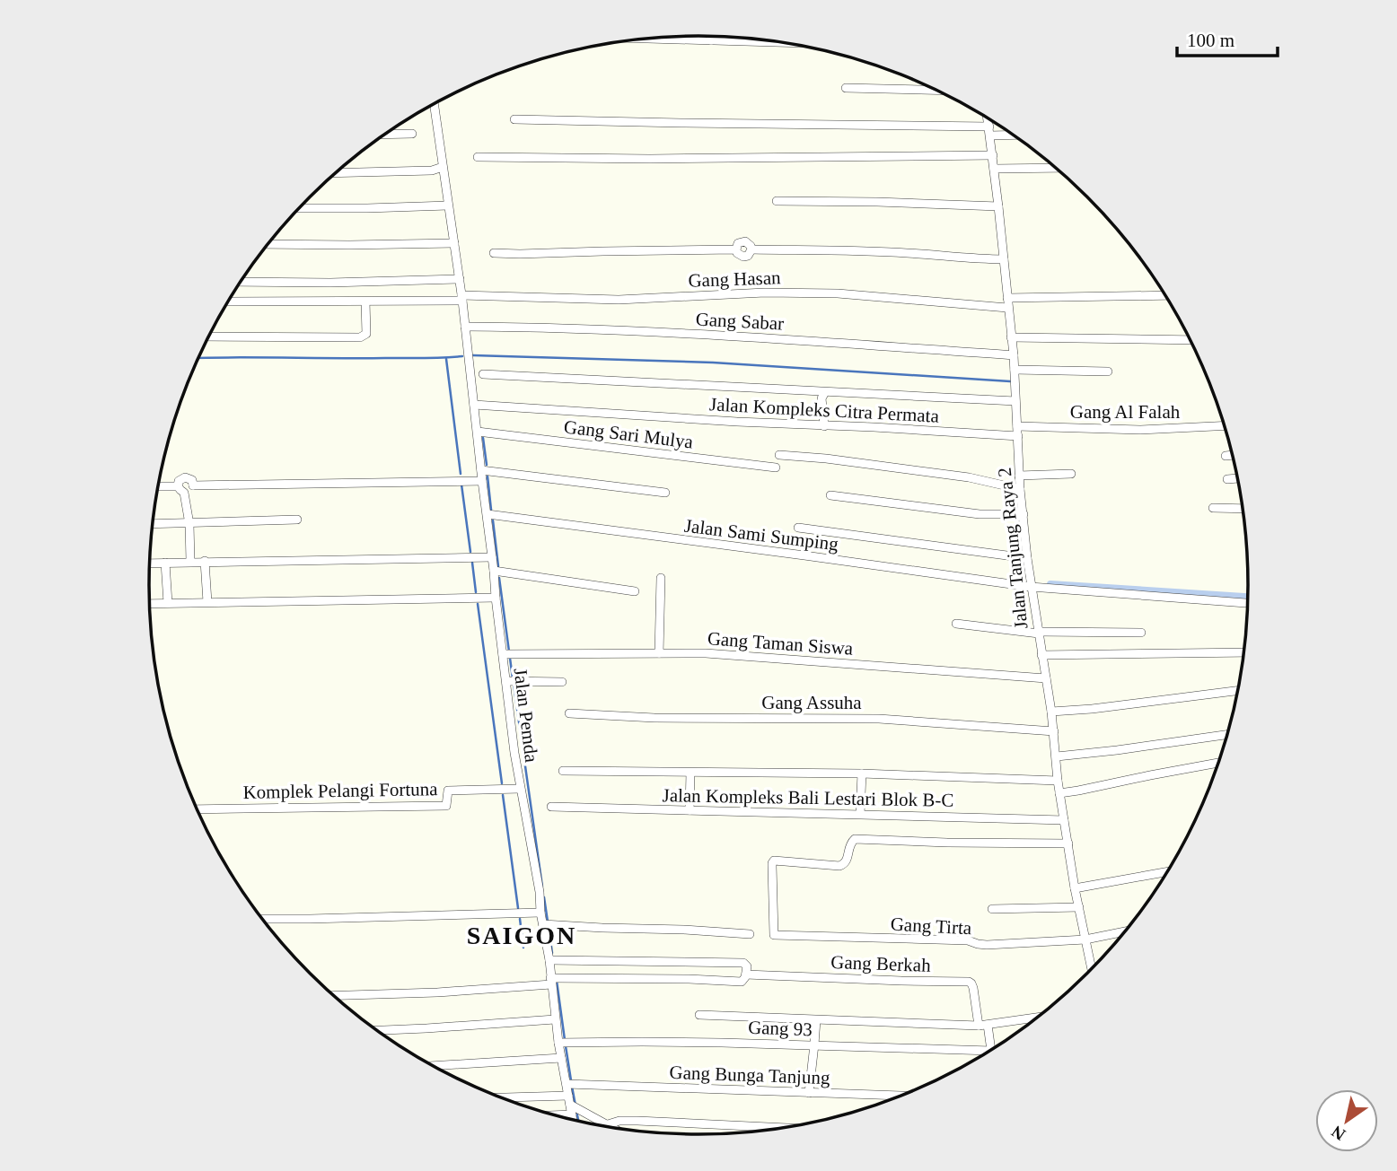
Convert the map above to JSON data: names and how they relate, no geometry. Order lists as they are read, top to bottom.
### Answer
{
  "streets": {
    "street": [
      "Gang Hasan",
      "Gang Sabar",
      "Jalan Kompleks Citra Permata",
      "Gang Al Falah",
      "Gang Sari Mulya",
      "Jalan Sami Sumping",
      "Jalan Tanjung Raya 2",
      "Gang Taman Siswa",
      "Gang Assuha",
      "Jalan Pemda",
      "Komplek Pelangi Fortuna",
      "Jalan Kompleks Bali Lestari Blok B-C",
      "Gang Tirta",
      "Gang Berkah",
      "Gang 93",
      "Gang Bunga Tanjung"
    ]
  },
  "crossings": [
    ["Gang Hasan", "Jalan Tanjung Raya 2"],
    ["Gang Hasan", "Jalan Pemda"],
    ["Gang Sabar", "Jalan Tanjung Raya 2"],
    ["Gang Sabar", "Jalan Pemda"],
    ["Jalan Kompleks Citra Permata", "Jalan Tanjung Raya 2"],
    ["Jalan Kompleks Citra Permata", "Jalan Pemda"],
    ["Gang Al Falah", "Jalan Tanjung Raya 2"],
    ["Gang Sari Mulya", "Jalan Pemda"],
    ["Jalan Sami Sumping", "Jalan Tanjung Raya 2"],
    ["Jalan Sami Sumping", "Jalan Pemda"],
    ["Jalan Tanjung Raya 2", "Gang Taman Siswa"],
    ["Jalan Tanjung Raya 2", "Gang Assuha"],
    ["Jalan Tanjung Raya 2", "Jalan Kompleks Bali Lestari Blok B-C"],
    ["Jalan Tanjung Raya 2", "Gang Tirta"],
    ["Gang Taman Siswa", "Jalan Pemda"],
    ["Jalan Pemda", "Komplek Pelangi Fortuna"],
    ["Jalan Pemda", "Gang Berkah"],
    ["Jalan Pemda", "Gang 93"],
    ["Jalan Pemda", "Gang Bunga Tanjung"]
  ],
  "districts": ["SAIGON"],
  "scale_bar": "100 m",
  "north": "bottom left"
}
